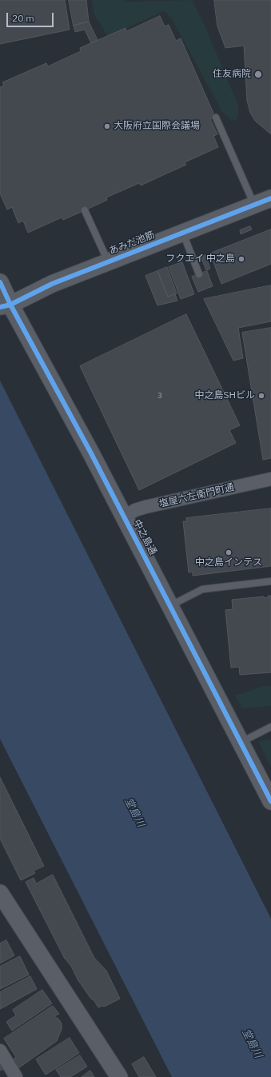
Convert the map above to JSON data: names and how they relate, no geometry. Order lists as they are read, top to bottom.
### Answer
{
  "streets": {
    "street": ["あみだ池筋", "塩屋六左衛門町通", "中之島通"]
  },
  "crossings": [
    ["あみだ池筋", "中之島通"],
    ["塩屋六左衛門町通", "中之島通"]
  ],
  "water": ["堂島川"],
  "places": [
    "住友病院",
    "大阪府立国際会議場",
    "フクエイ 中之島",
    "中之島SHビル",
    "中之島インテス"
  ],
  "house_numbers": ["3"],
  "scale_bar": "20 m"
}
